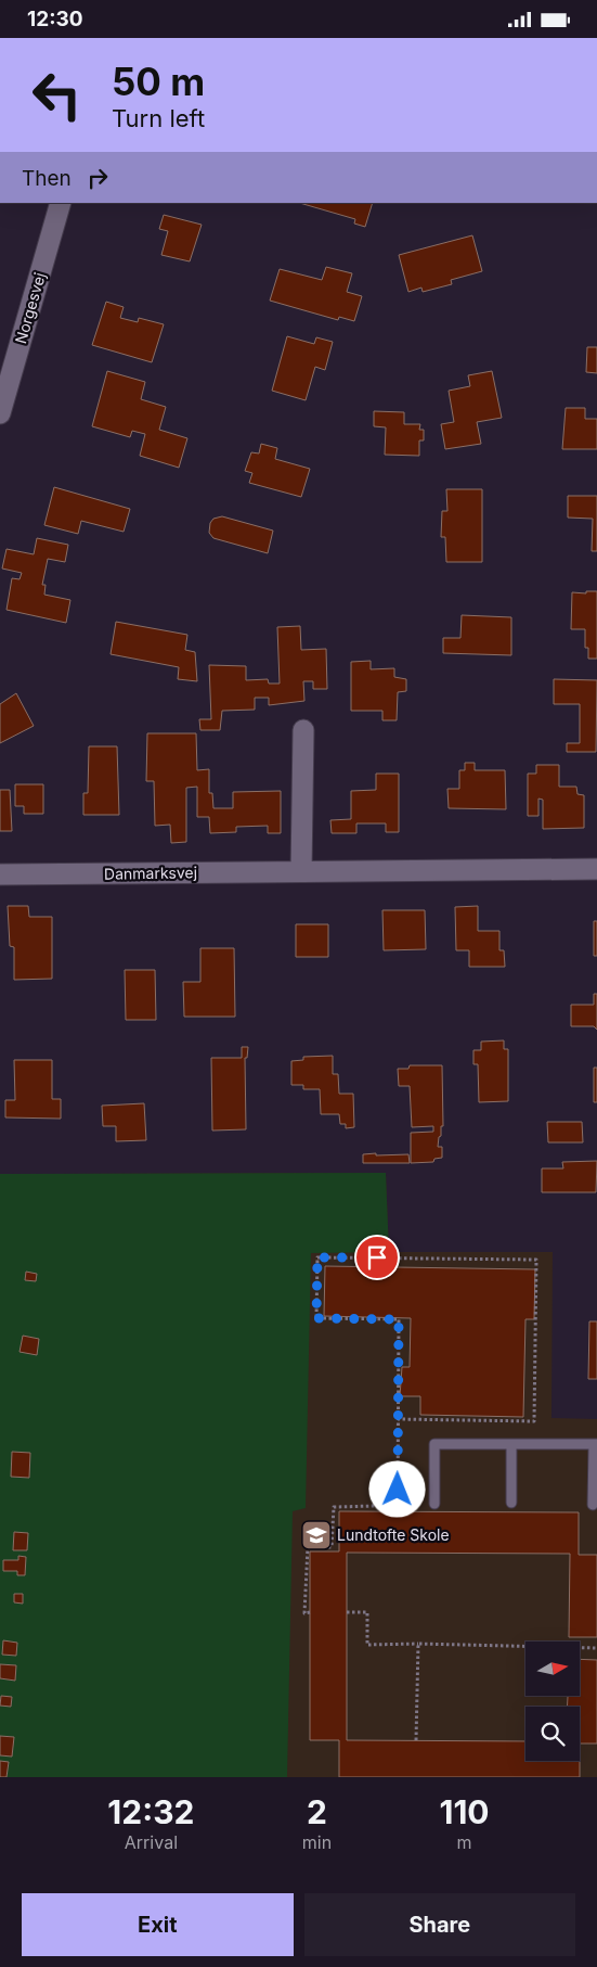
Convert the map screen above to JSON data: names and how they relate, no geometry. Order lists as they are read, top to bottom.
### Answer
{
  "streets": {
    "street": ["Norgesvej", "Danmarksvej"]
  },
  "places": {
    "school or university": ["Lundtofte Skole"]
  },
  "north": "right",
  "page": {
    "status": "12:30",
    "turn": ["50 m", "Turn left"],
    "then": "Then",
    "eta": [
      "12:32",
      "Arrival",
      "2",
      "min",
      "110",
      "m"
    ],
    "buttons": ["Exit", "Share"]
  }
}
